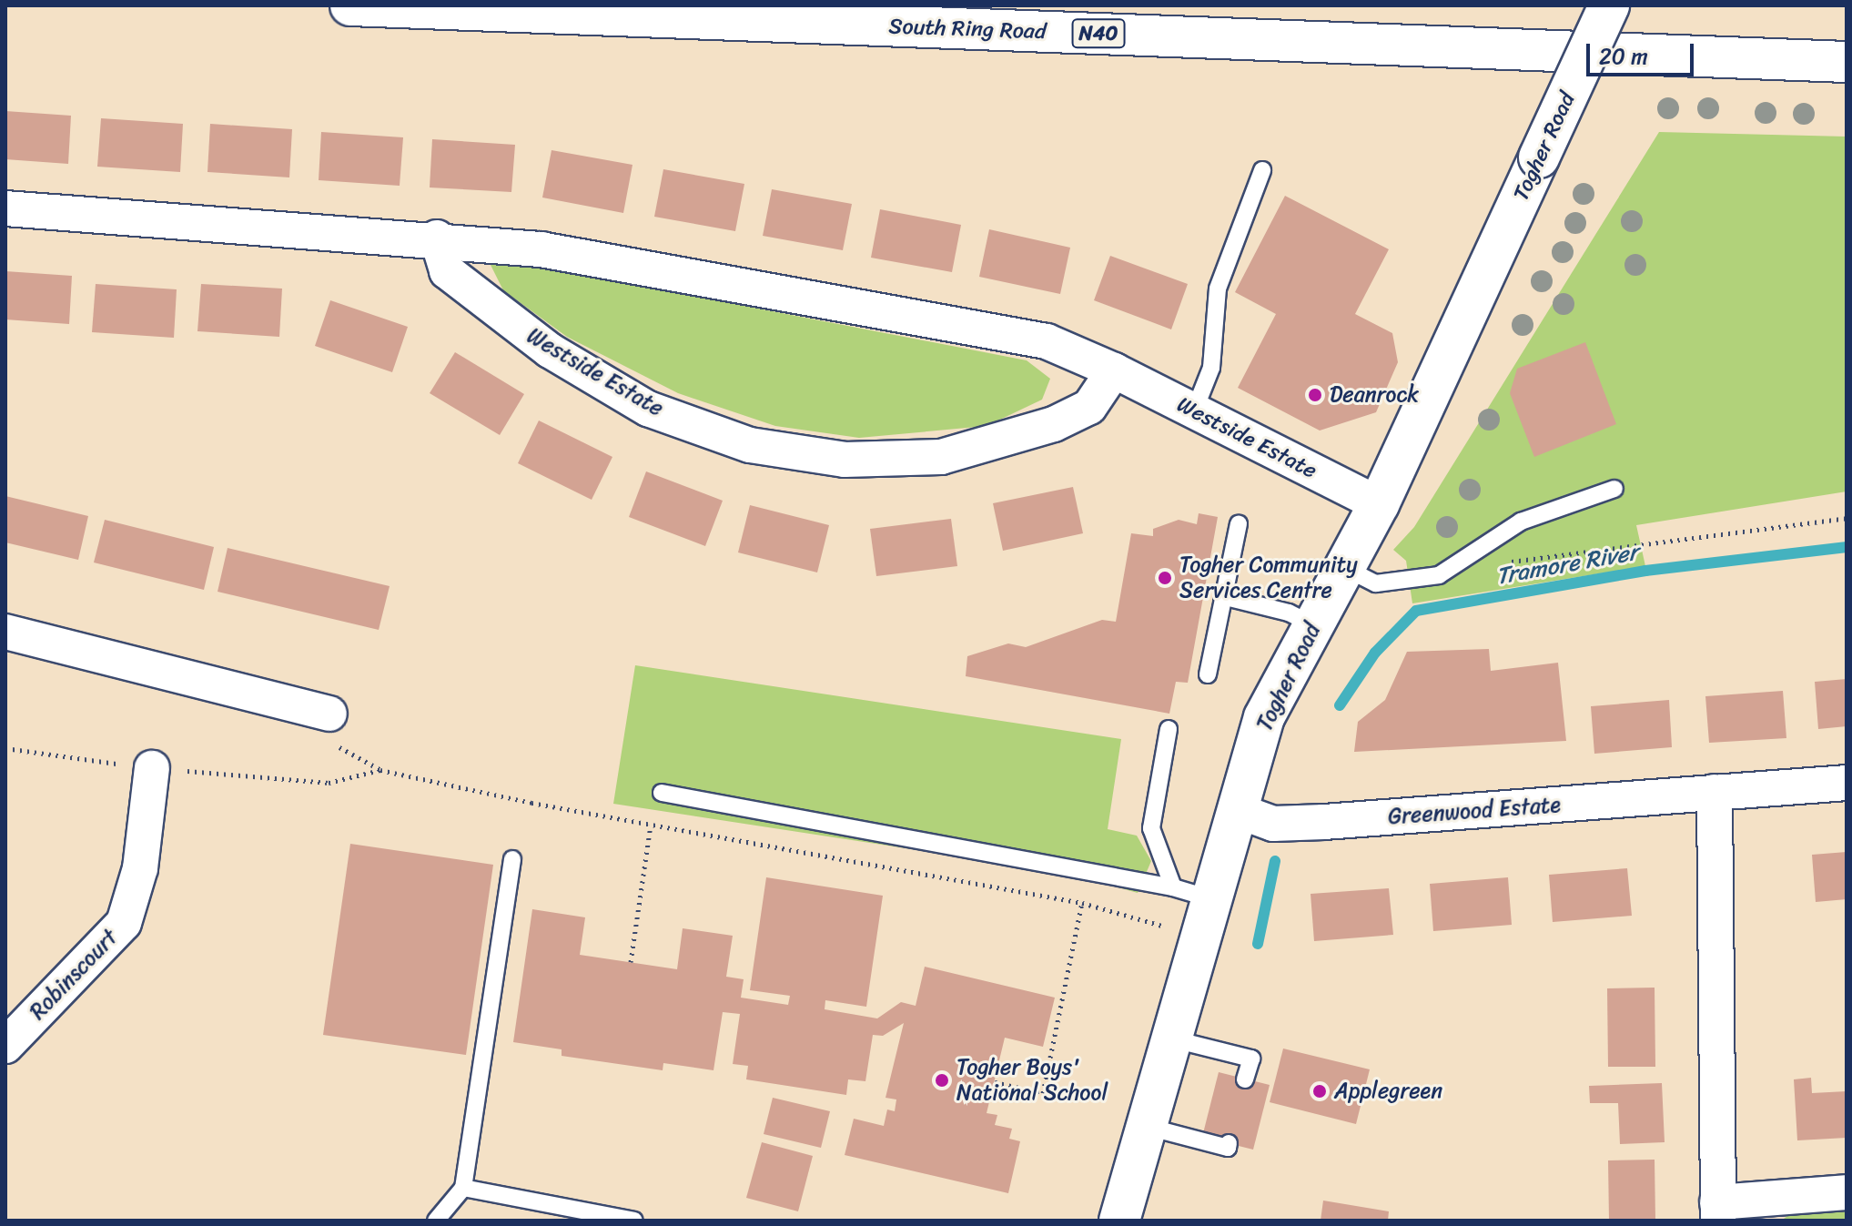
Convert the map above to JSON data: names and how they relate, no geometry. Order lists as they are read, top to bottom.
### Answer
{
  "streets": {
    "main road": ["South Ring Road", "N40", "Togher Road"],
    "street": ["Westside Estate", "Greenwood Estate", "Robinscourt"]
  },
  "crossings": [
    ["Togher Road", "Westside Estate"],
    ["Togher Road", "Greenwood Estate"]
  ],
  "water": ["Tramore River"],
  "places": [
    "Deanrock",
    "Togher Community Services Centre",
    "Togher Boys' National School",
    "Applegreen"
  ],
  "scale_bar": "20 m"
}
